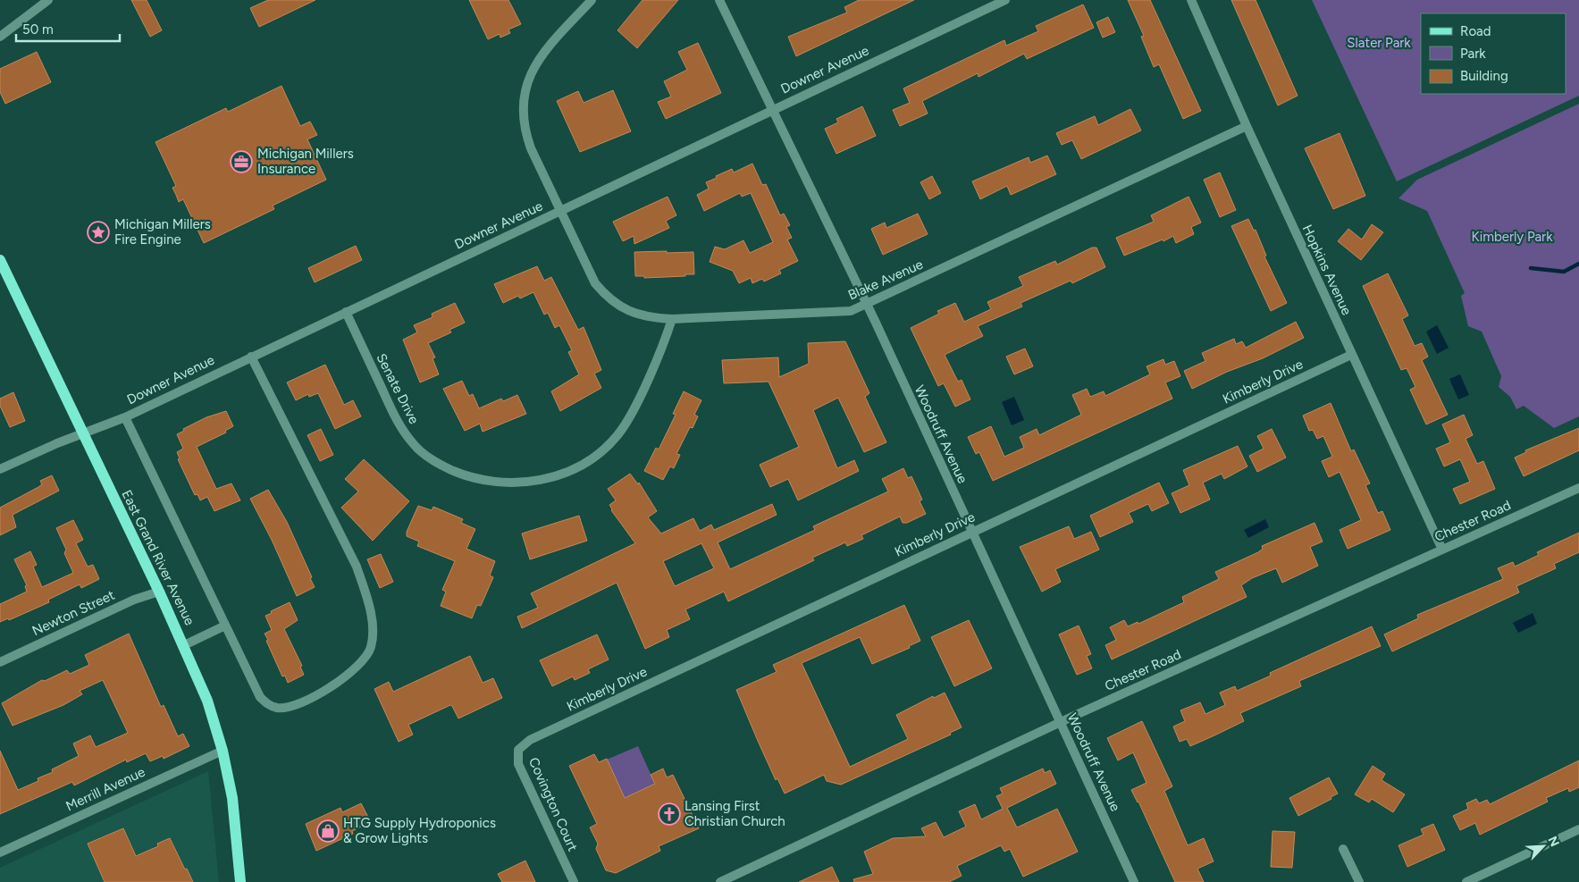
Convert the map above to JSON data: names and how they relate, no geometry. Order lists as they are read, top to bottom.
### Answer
{
  "streets": {
    "main road": ["East Grand River Avenue"],
    "street": [
      "Downer Avenue",
      "Hopkins Avenue",
      "Blake Avenue",
      "Kimberly Drive",
      "Senate Drive",
      "Woodruff Avenue",
      "Chester Road",
      "Newton Street",
      "Merrill Avenue",
      "Covington Court"
    ]
  },
  "crossings": [
    ["Downer Avenue", "Blake Avenue"],
    ["Downer Avenue", "Senate Drive"],
    ["Downer Avenue", "Woodruff Avenue"],
    ["Downer Avenue", "East Grand River Avenue"],
    ["Hopkins Avenue", "Blake Avenue"],
    ["Hopkins Avenue", "Kimberly Drive"],
    ["Hopkins Avenue", "Chester Road"],
    ["Blake Avenue", "Senate Drive"],
    ["Blake Avenue", "Woodruff Avenue"],
    ["Kimberly Drive", "Woodruff Avenue"],
    ["Kimberly Drive", "Covington Court"],
    ["Woodruff Avenue", "Chester Road"],
    ["East Grand River Avenue", "Newton Street"],
    ["East Grand River Avenue", "Merrill Avenue"]
  ],
  "parks": ["Slater Park", "Kimberly Park"],
  "places": {
    "office": ["Michigan Millers Insurance"],
    "place": ["Michigan Millers Fire Engine"],
    "church": ["Lansing First Christian Church"],
    "shop": ["HTG Supply Hydroponics & Grow Lights"]
  },
  "legend": ["Road", "Park", "Building"],
  "scale_bar": "50 m",
  "north": "top right"
}
